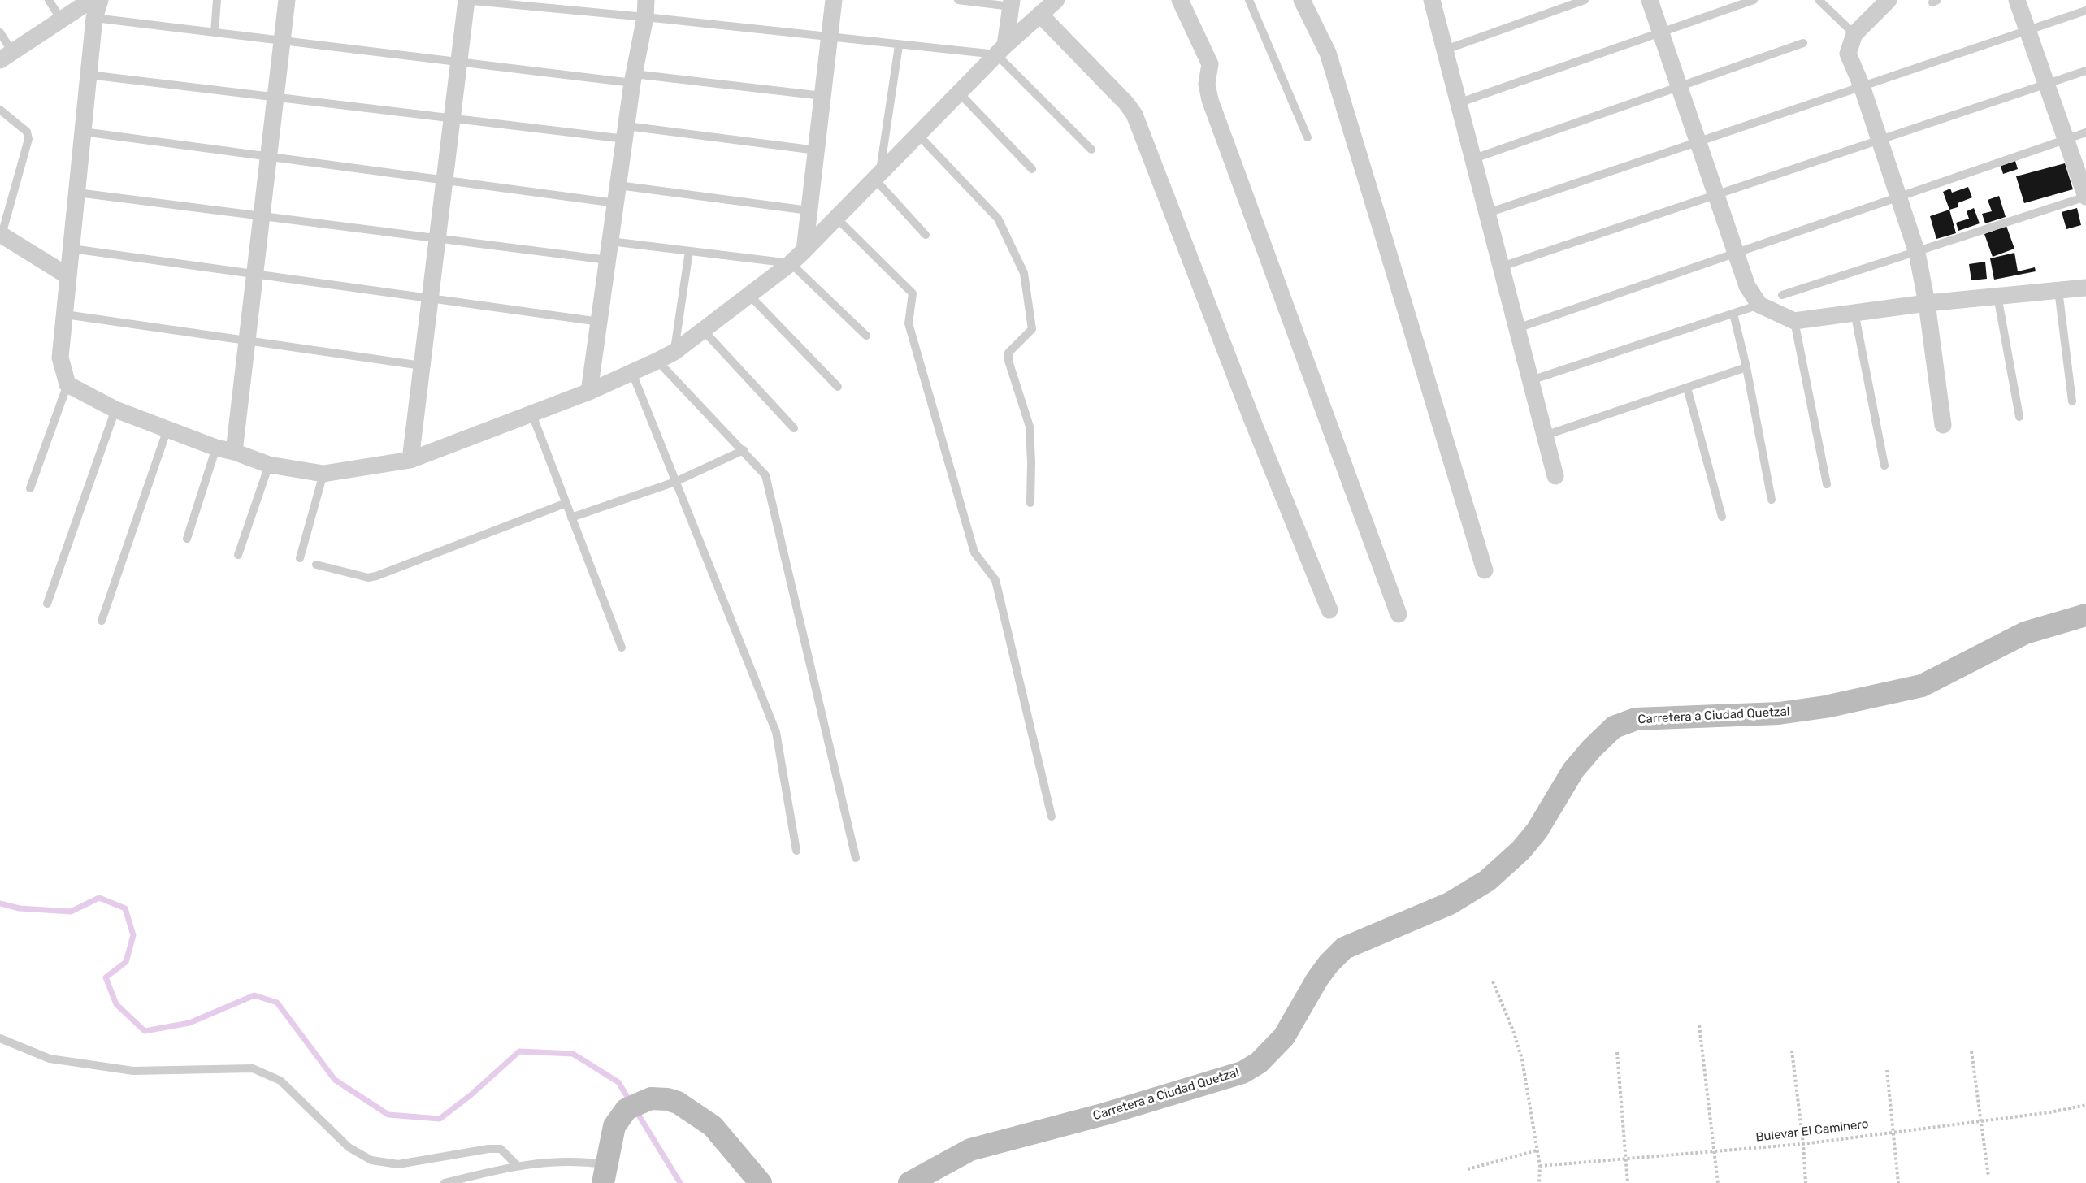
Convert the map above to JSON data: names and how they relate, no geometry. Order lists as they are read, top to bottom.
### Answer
{
  "streets": {
    "main road": ["Carretera a Ciudad Quetzal"],
    "path": ["Bulevar El Caminero"]
  }
}
